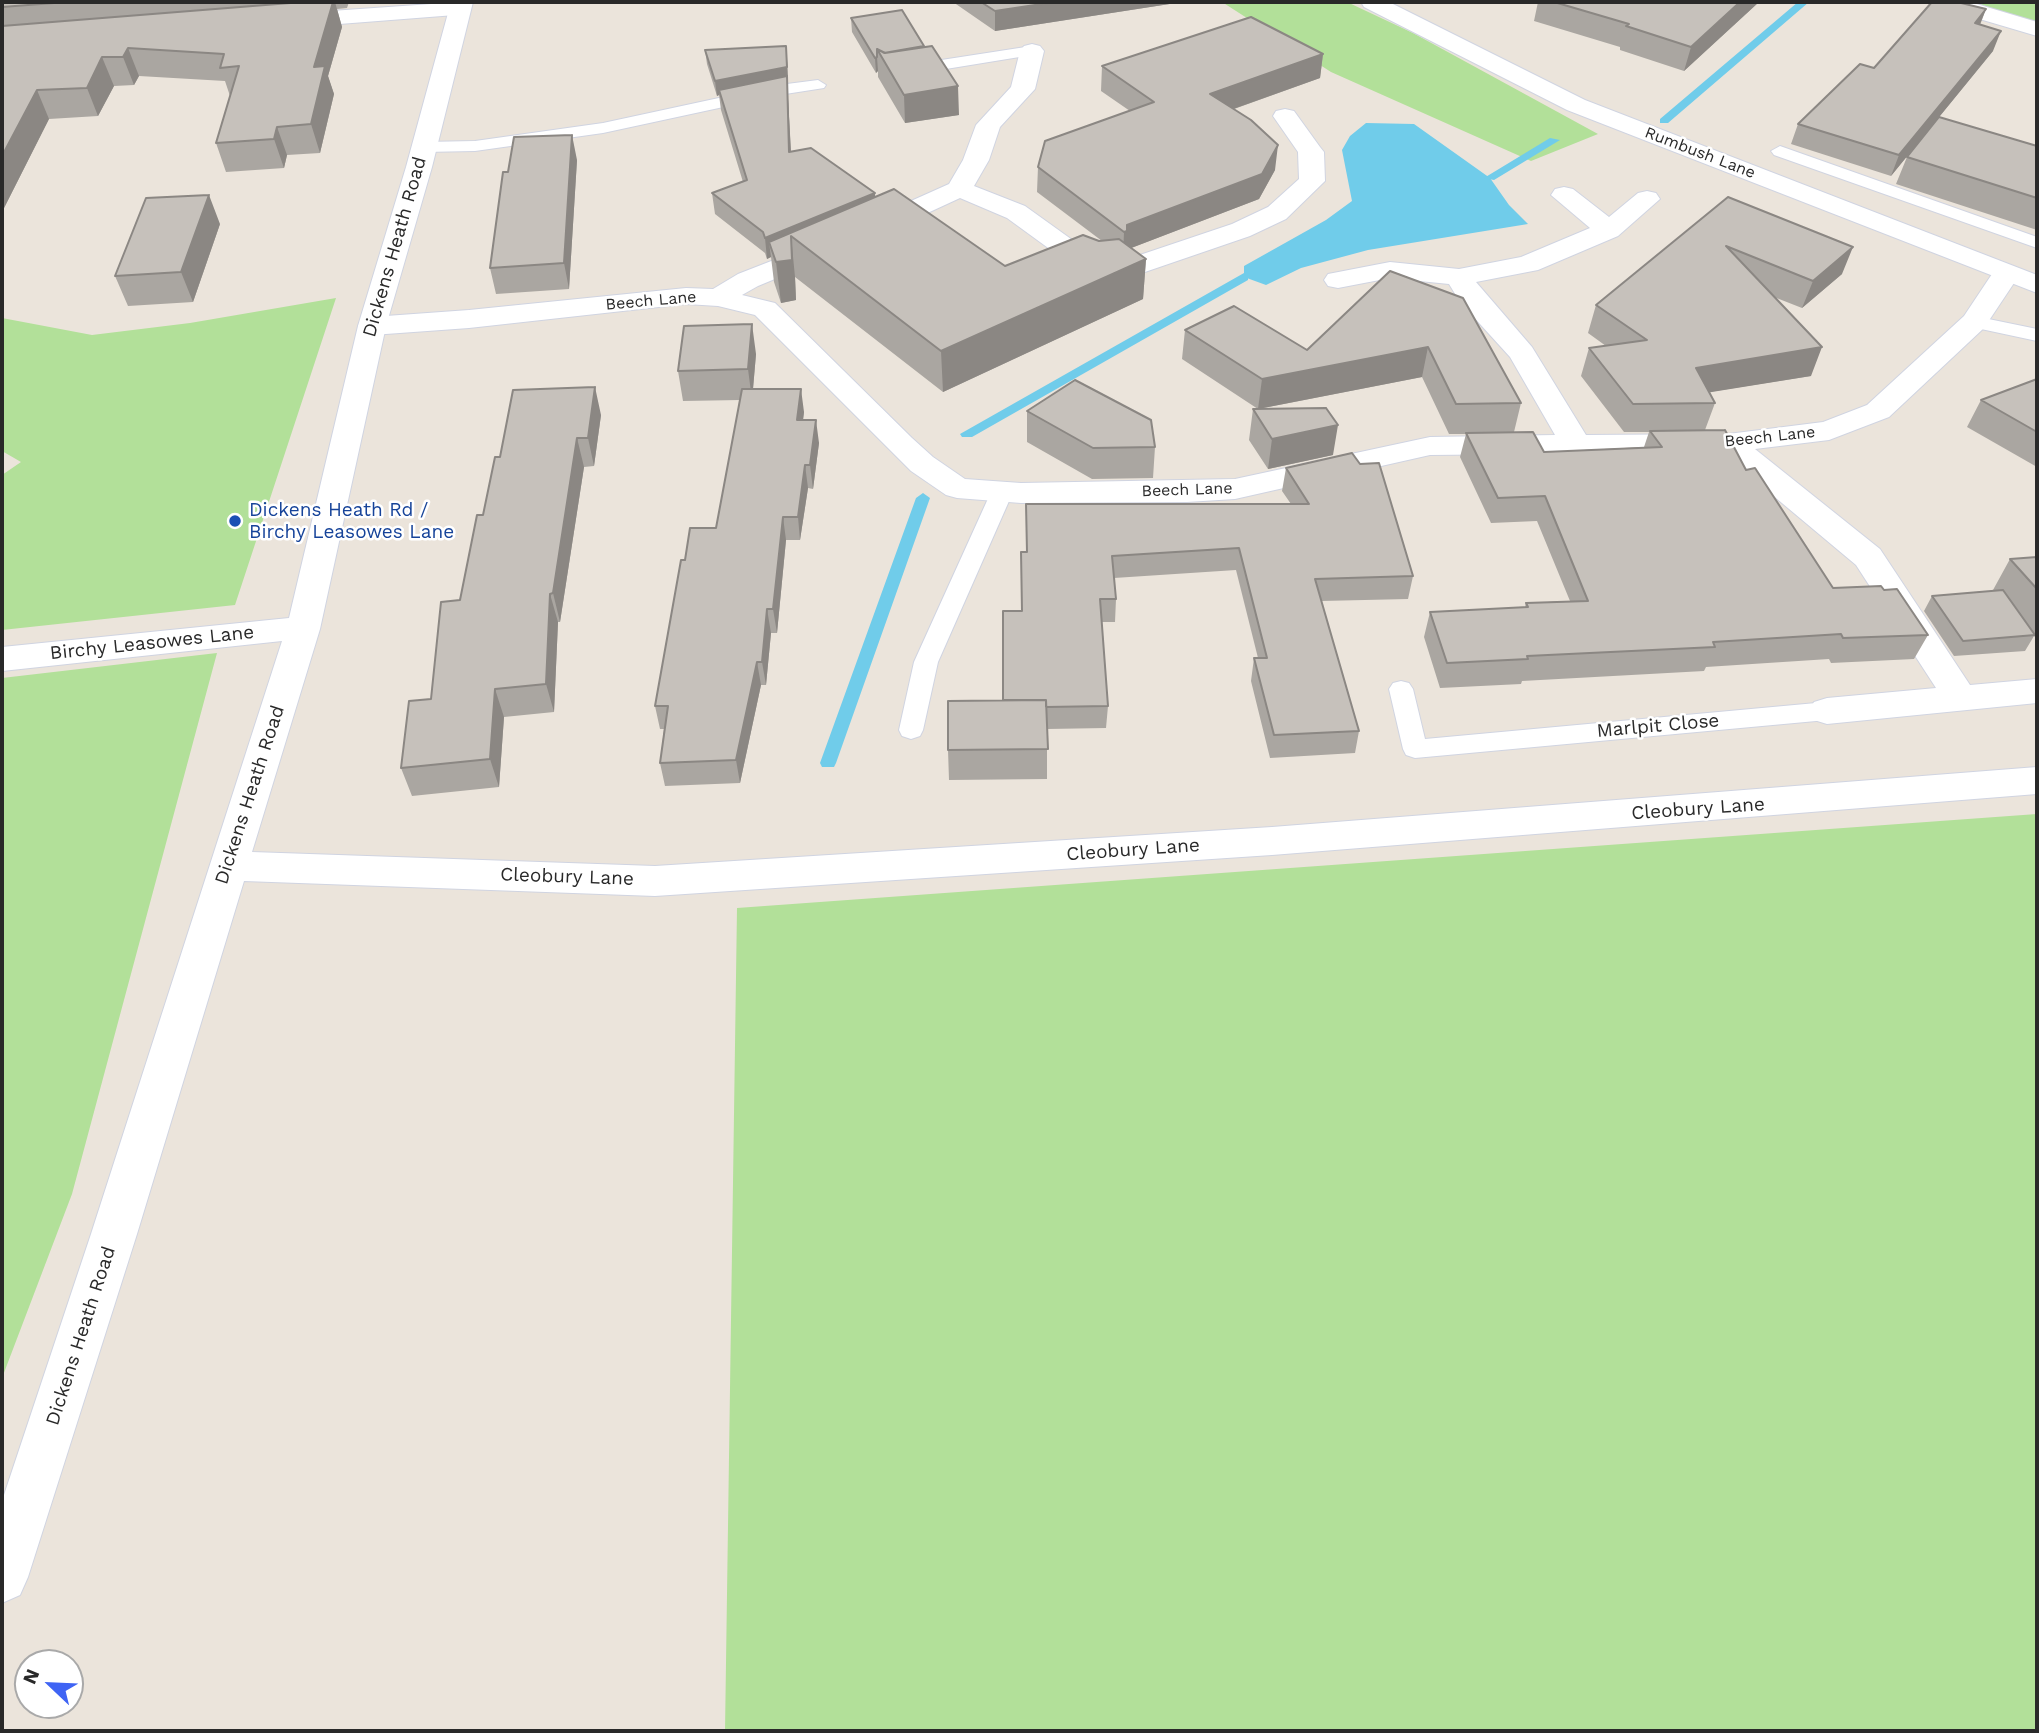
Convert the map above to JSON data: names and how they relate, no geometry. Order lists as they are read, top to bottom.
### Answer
{
  "streets": {
    "street": [
      "Rumbush Lane",
      "Dickens Heath Road",
      "Beech Lane",
      "Birchy Leasowes Lane",
      "Marlpit Close",
      "Cleobury Lane"
    ]
  },
  "crossings": [
    ["Rumbush Lane", "Beech Lane"],
    ["Dickens Heath Road", "Beech Lane"],
    ["Dickens Heath Road", "Birchy Leasowes Lane"],
    ["Dickens Heath Road", "Cleobury Lane"]
  ],
  "places": ["Dickens Heath Rd / Birchy Leasowes Lane"],
  "north": "top left"
}
